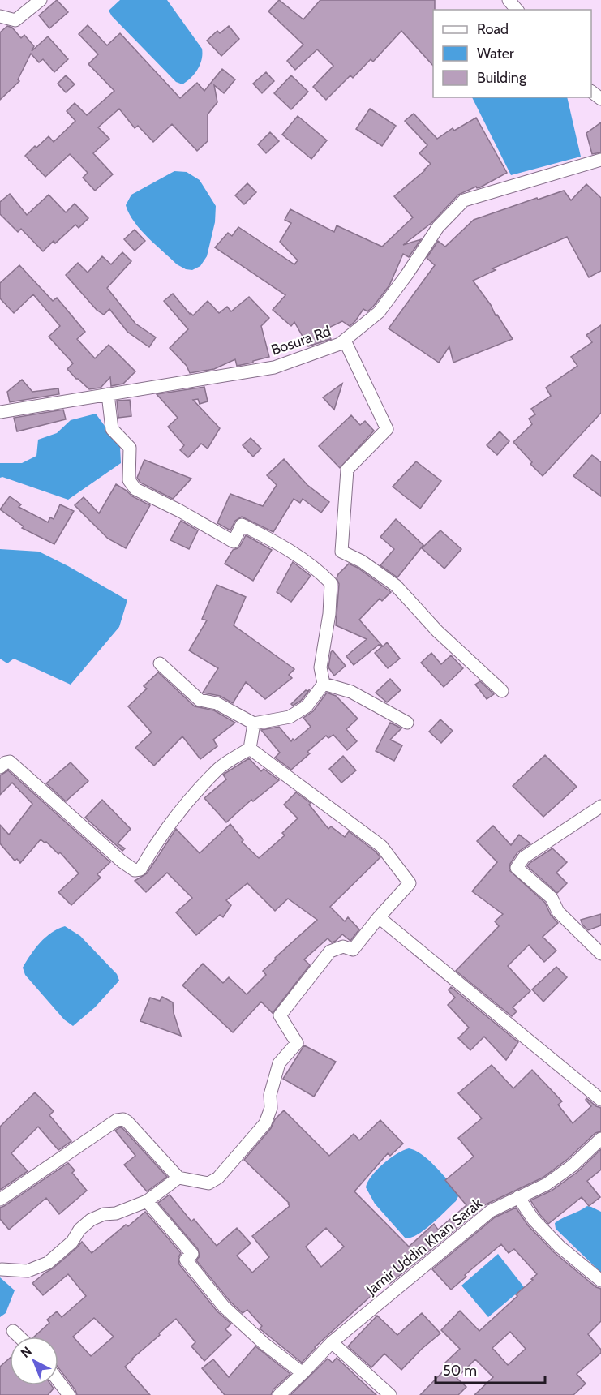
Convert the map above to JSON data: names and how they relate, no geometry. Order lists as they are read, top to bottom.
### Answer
{
  "streets": {
    "street": ["Bosura Rd", "Jamir Uddin Khan Sarak"]
  },
  "legend": ["Road", "Water", "Building"],
  "scale_bar": "50 m",
  "north": "top left"
}
